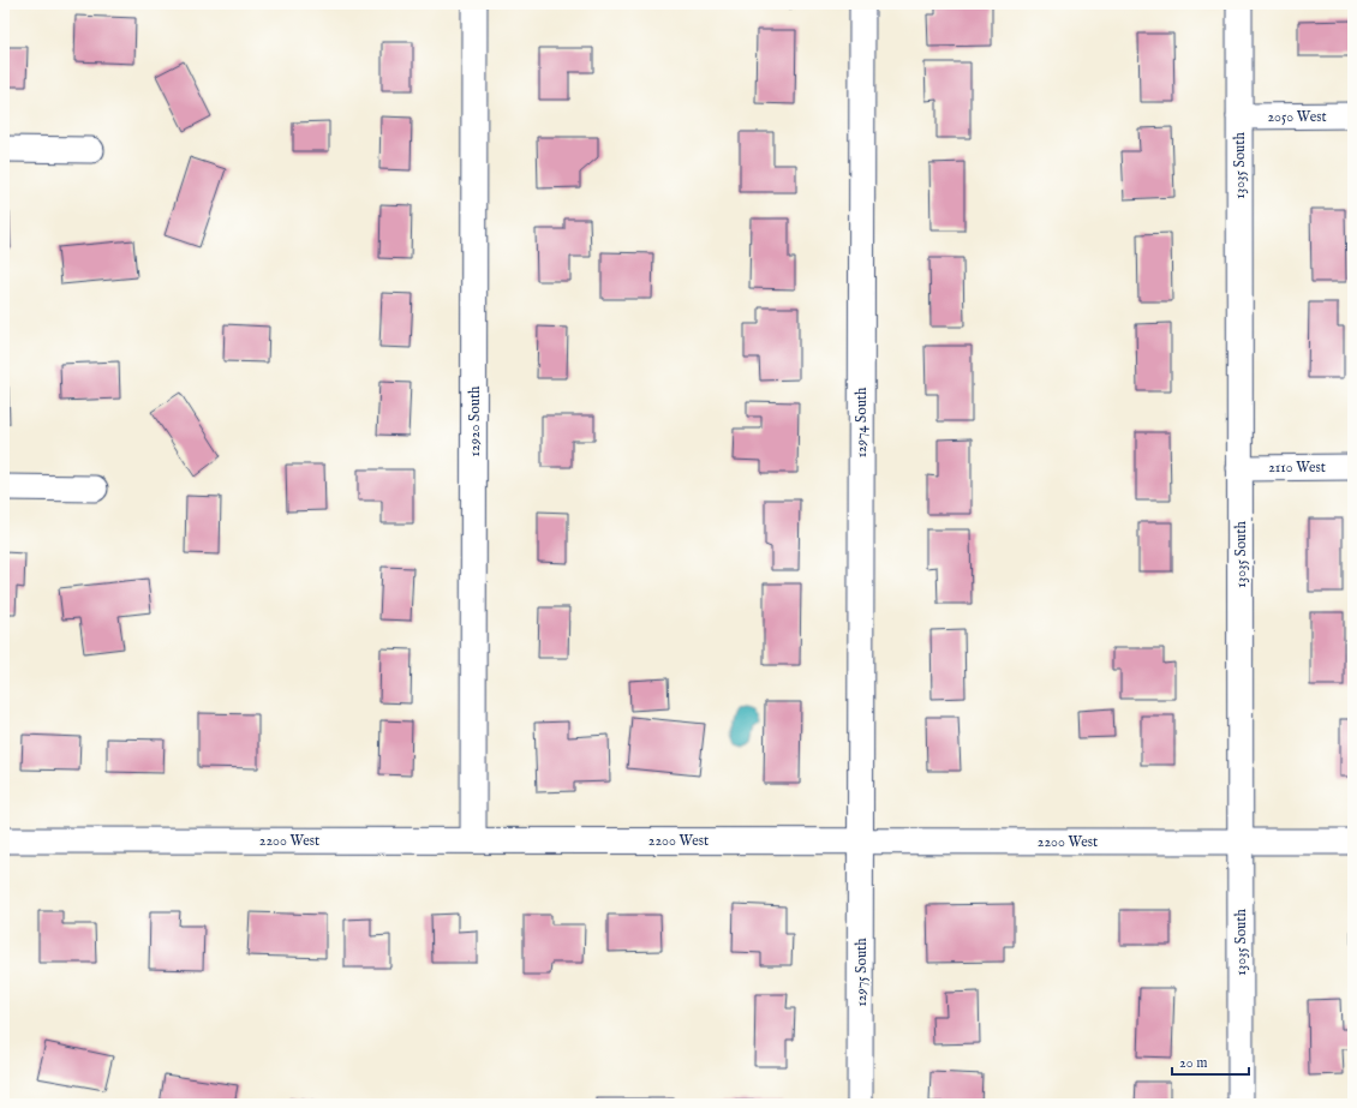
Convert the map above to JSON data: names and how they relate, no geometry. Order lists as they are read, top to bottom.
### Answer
{
  "streets": {
    "street": [
      "2050 West",
      "13035 South",
      "12920 South",
      "12974 South",
      "2110 West",
      "2200 West",
      "12975 South"
    ]
  },
  "crossings": [
    ["2050 West", "13035 South"],
    ["13035 South", "2110 West"],
    ["13035 South", "2200 West"],
    ["12920 South", "2200 West"],
    ["12974 South", "2200 West"],
    ["12974 South", "12975 South"],
    ["2200 West", "12975 South"]
  ],
  "scale_bar": "20 m"
}
